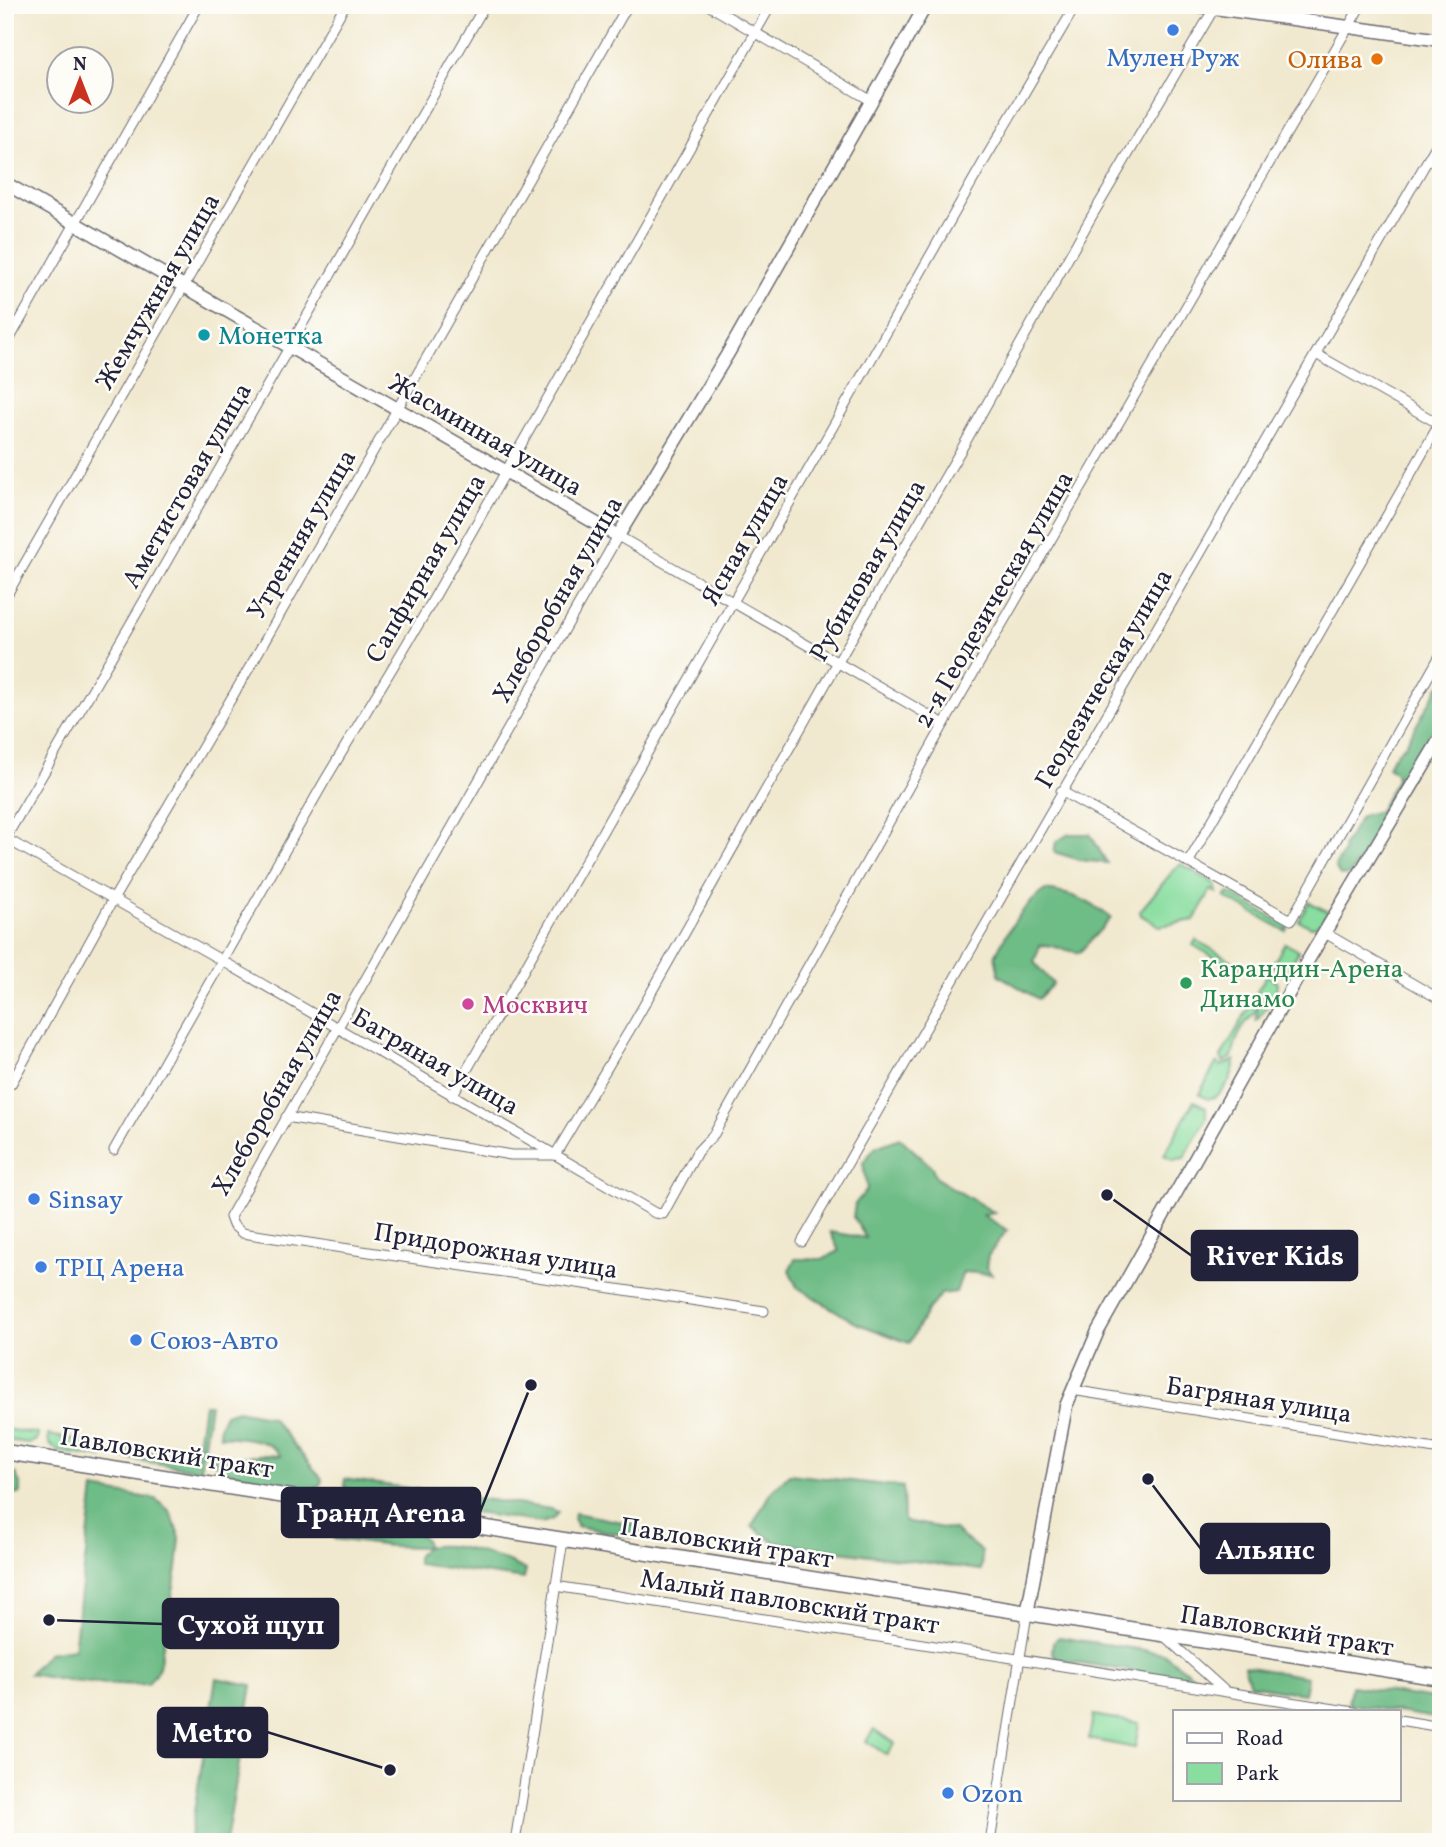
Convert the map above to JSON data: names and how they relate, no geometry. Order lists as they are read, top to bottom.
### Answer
{
  "streets": {
    "main road": ["Павловский тракт"],
    "street": [
      "Жемчужная улица",
      "Жасминная улица",
      "Аметистовая улица",
      "Утренняя улица",
      "Ясная улица",
      "Сапфирная улица",
      "Рубиновая улица",
      "Хлеборобная улица",
      "2-я Геодезическая улица",
      "Геодезическая улица",
      "Багряная улица",
      "Придорожная улица",
      "Малый павловский тракт"
    ]
  },
  "crossings": [
    ["Жемчужная улица", "Жасминная улица"],
    ["Жасминная улица", "Аметистовая улица"],
    ["Жасминная улица", "Утренняя улица"],
    ["Жасминная улица", "Ясная улица"],
    ["Жасминная улица", "Сапфирная улица"],
    ["Жасминная улица", "Рубиновая улица"],
    ["Жасминная улица", "Хлеборобная улица"],
    ["Жасминная улица", "2-я Геодезическая улица"],
    ["Аметистовая улица", "Багряная улица"],
    ["Утренняя улица", "Багряная улица"],
    ["Ясная улица", "Багряная улица"],
    ["Сапфирная улица", "Багряная улица"],
    ["Рубиновая улица", "Багряная улица"],
    ["Хлеборобная улица", "Багряная улица"],
    ["Хлеборобная улица", "Придорожная улица"],
    ["2-я Геодезическая улица", "Багряная улица"]
  ],
  "places": [
    "Мулен Руж",
    "Олива",
    "Монетка",
    "Карандин-Арена Динамо",
    "Москвич",
    "River Kids",
    "Sinsay",
    "ТРЦ Арена",
    "Союз-Авто",
    "Гранд Arena",
    "Альянс",
    "Сухой щуп",
    "Metro",
    "Ozon"
  ],
  "legend": ["Road", "Park"],
  "north": "top"
}
